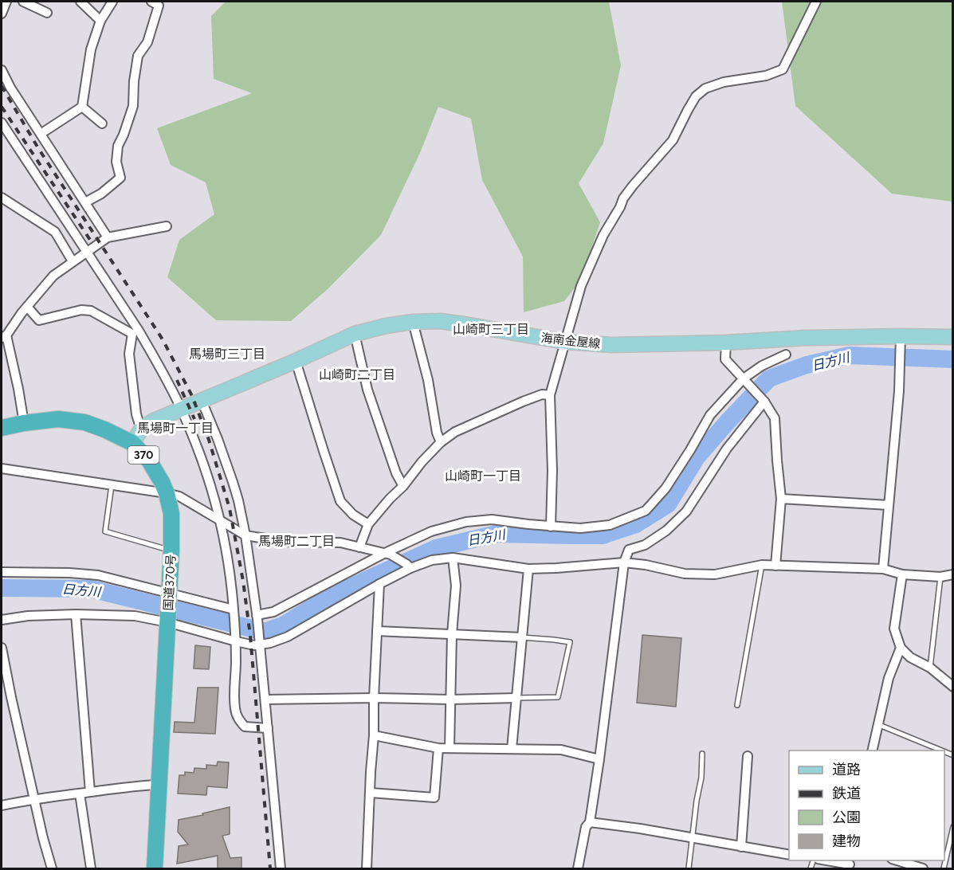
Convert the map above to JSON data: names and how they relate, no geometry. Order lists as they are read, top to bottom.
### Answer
{
  "streets": {
    "highway": ["370", "国道370号"],
    "main road": ["海南金屋線"]
  },
  "crossings": [
    ["海南金屋線", "国道370号"]
  ],
  "districts": [
    "山崎町三丁目",
    "馬場町三丁目",
    "山崎町二丁目",
    "馬場町一丁目",
    "山崎町一丁目",
    "馬場町二丁目"
  ],
  "water": ["日方川"],
  "legend": [
    "道路",
    "鉄道",
    "公園",
    "建物"
  ]
}
